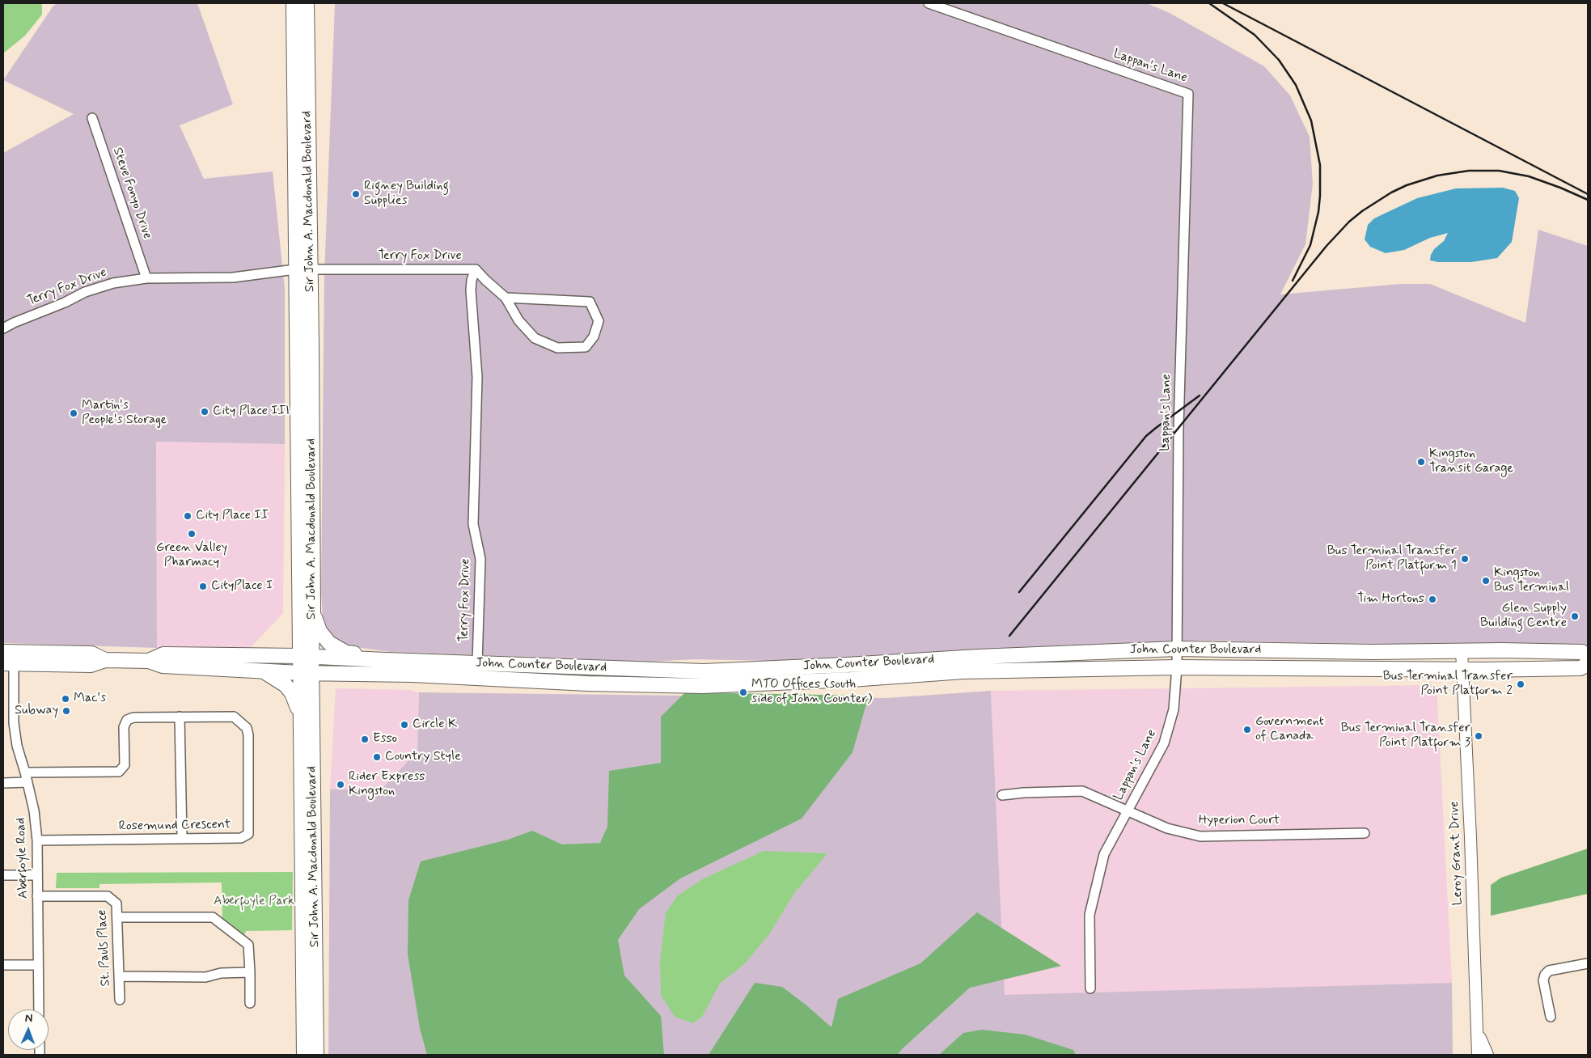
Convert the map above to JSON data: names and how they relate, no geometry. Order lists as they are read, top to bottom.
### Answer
{
  "streets": {
    "main road": ["Sir John A. Macdonald Boulevard", "John Counter Boulevard"],
    "street": [
      "Lappan's Lane",
      "Steve Fonyo Drive",
      "Terry Fox Drive",
      "Hyperion Court",
      "Rosemund Crescent",
      "Leroy Grant Drive",
      "Aberfoyle Road",
      "St. Pauls Place"
    ]
  },
  "crossings": [
    ["Lappan's Lane", "John Counter Boulevard"],
    ["Lappan's Lane", "Hyperion Court"],
    ["Steve Fonyo Drive", "Terry Fox Drive"],
    ["Sir John A. Macdonald Boulevard", "Terry Fox Drive"],
    ["Sir John A. Macdonald Boulevard", "John Counter Boulevard"],
    ["Terry Fox Drive", "John Counter Boulevard"],
    ["John Counter Boulevard", "Leroy Grant Drive"],
    ["John Counter Boulevard", "Aberfoyle Road"],
    ["Rosemund Crescent", "Aberfoyle Road"],
    ["Aberfoyle Road", "St. Pauls Place"]
  ],
  "parks": ["Aberfoyle Park"],
  "places": [
    "Rigney Building Supplies",
    "City Place III",
    "Martin's People's Storage",
    "Kingston Transit Garage",
    "City Place II",
    "Green Valley Pharmacy",
    "Bus Terminal Transfer Point Platform 1",
    "Kingston Bus Terminal",
    "CityPlace I",
    "Tim Hortons",
    "Glen Supply Building Centre",
    "Bus Terminal Transfer Point Platform 2",
    "MTO Offices (south side of John Counter)",
    "Mac's",
    "Subway",
    "Circle K",
    "Government of Canada",
    "Bus Terminal Transfer Point Platform 3",
    "Esso",
    "Country Style",
    "Rider Express Kingston"
  ],
  "north": "top"
}
